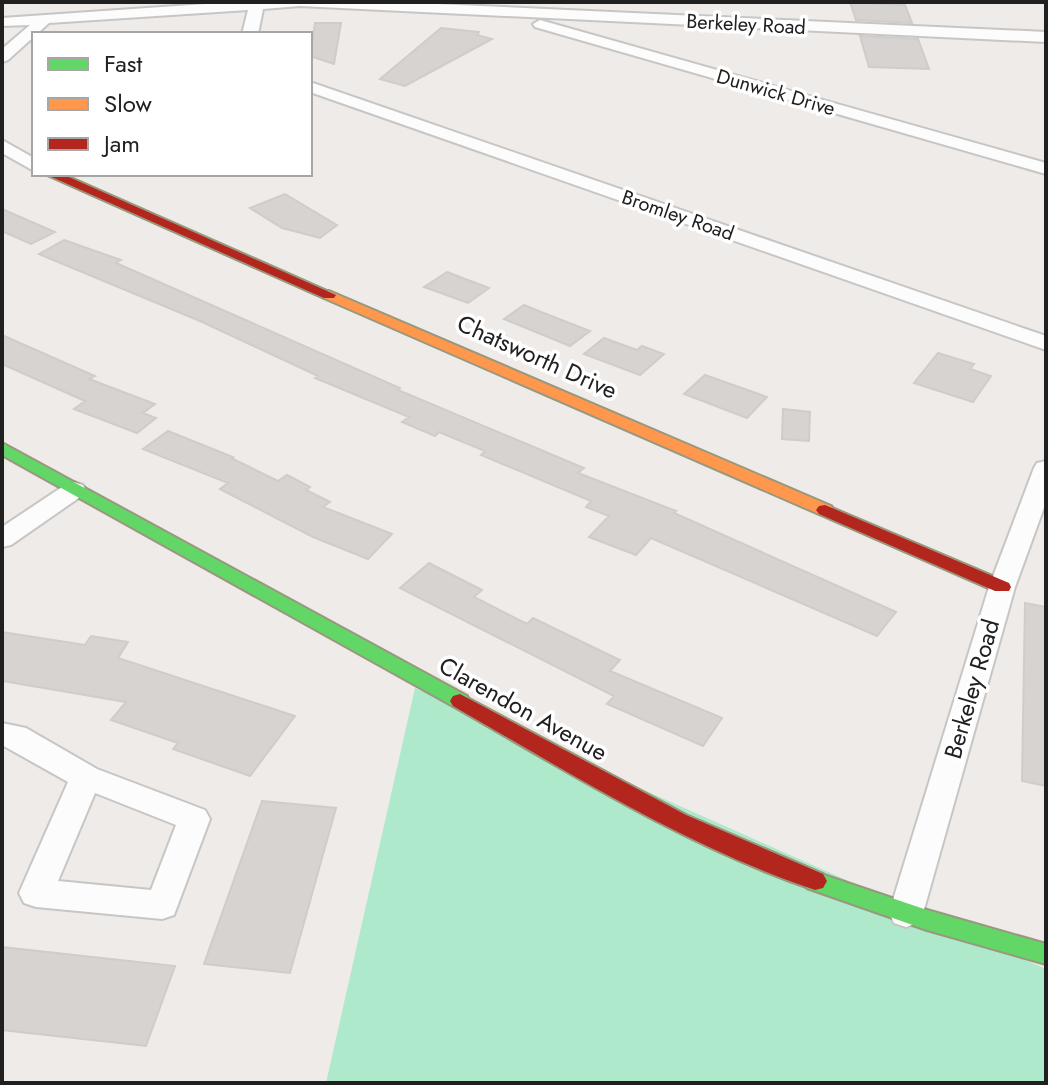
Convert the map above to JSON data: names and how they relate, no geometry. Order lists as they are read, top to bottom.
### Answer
{
  "streets": {
    "street": [
      "Berkeley Road",
      "Dunwick Drive",
      "Bromley Road",
      "Chatsworth Drive",
      "Clarendon Avenue"
    ]
  },
  "crossings": [
    ["Berkeley Road", "Dunwick Drive"],
    ["Berkeley Road", "Chatsworth Drive"],
    ["Berkeley Road", "Clarendon Avenue"]
  ],
  "legend": ["Fast", "Slow", "Jam"]
}
